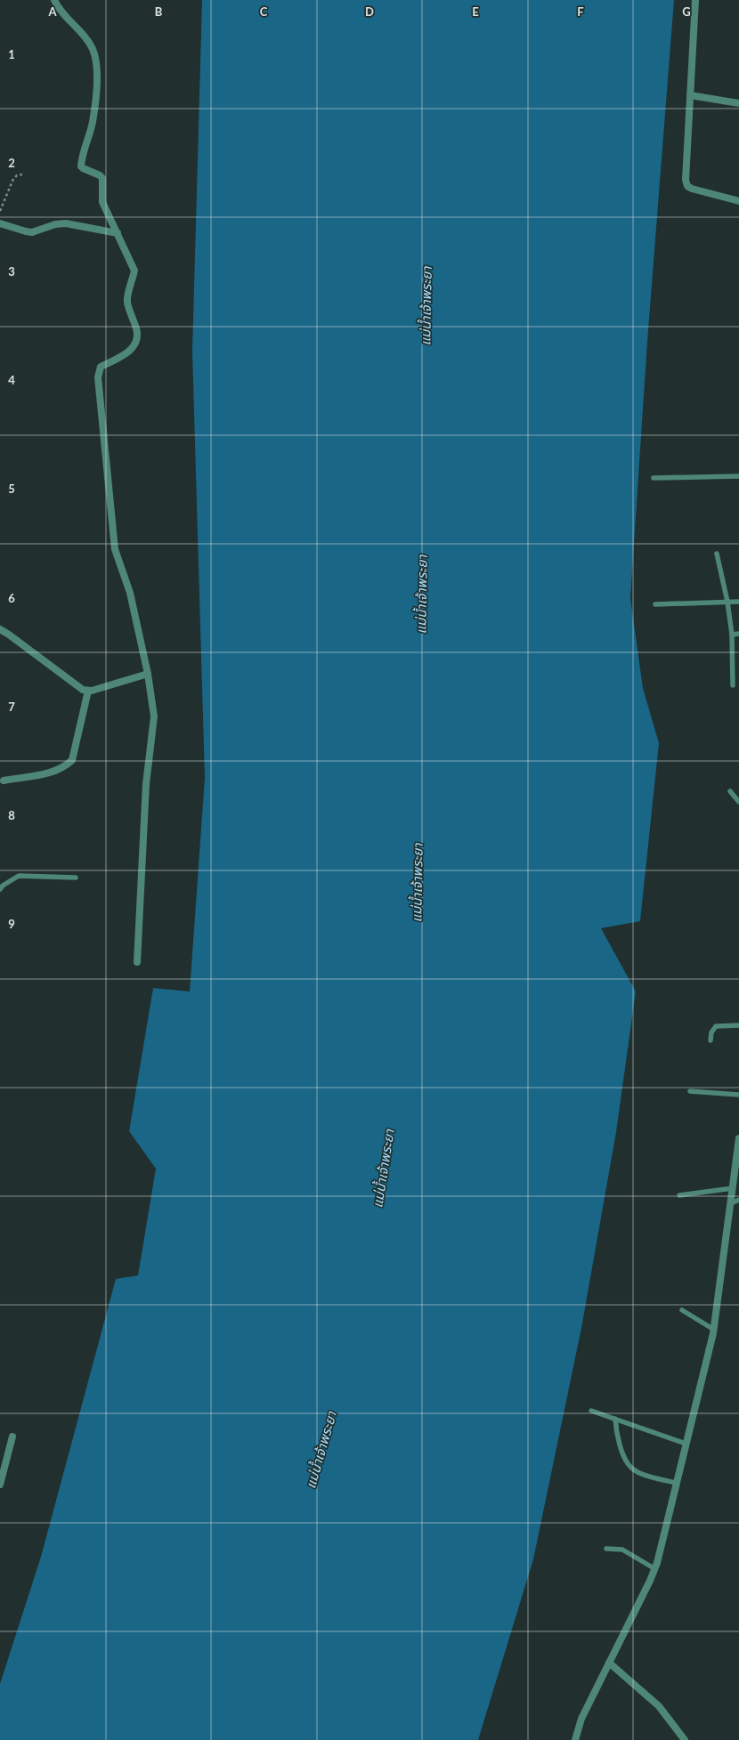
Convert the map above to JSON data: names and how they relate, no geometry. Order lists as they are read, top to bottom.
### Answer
{
  "water": ["แม่น้ำเจ้าพระยา"],
  "grid": {
    "columns": [
      "A",
      "B",
      "C",
      "D",
      "E",
      "F",
      "G"
    ],
    "rows": [
      "1",
      "2",
      "3",
      "4",
      "5",
      "6",
      "7",
      "8",
      "9"
    ]
  }
}
